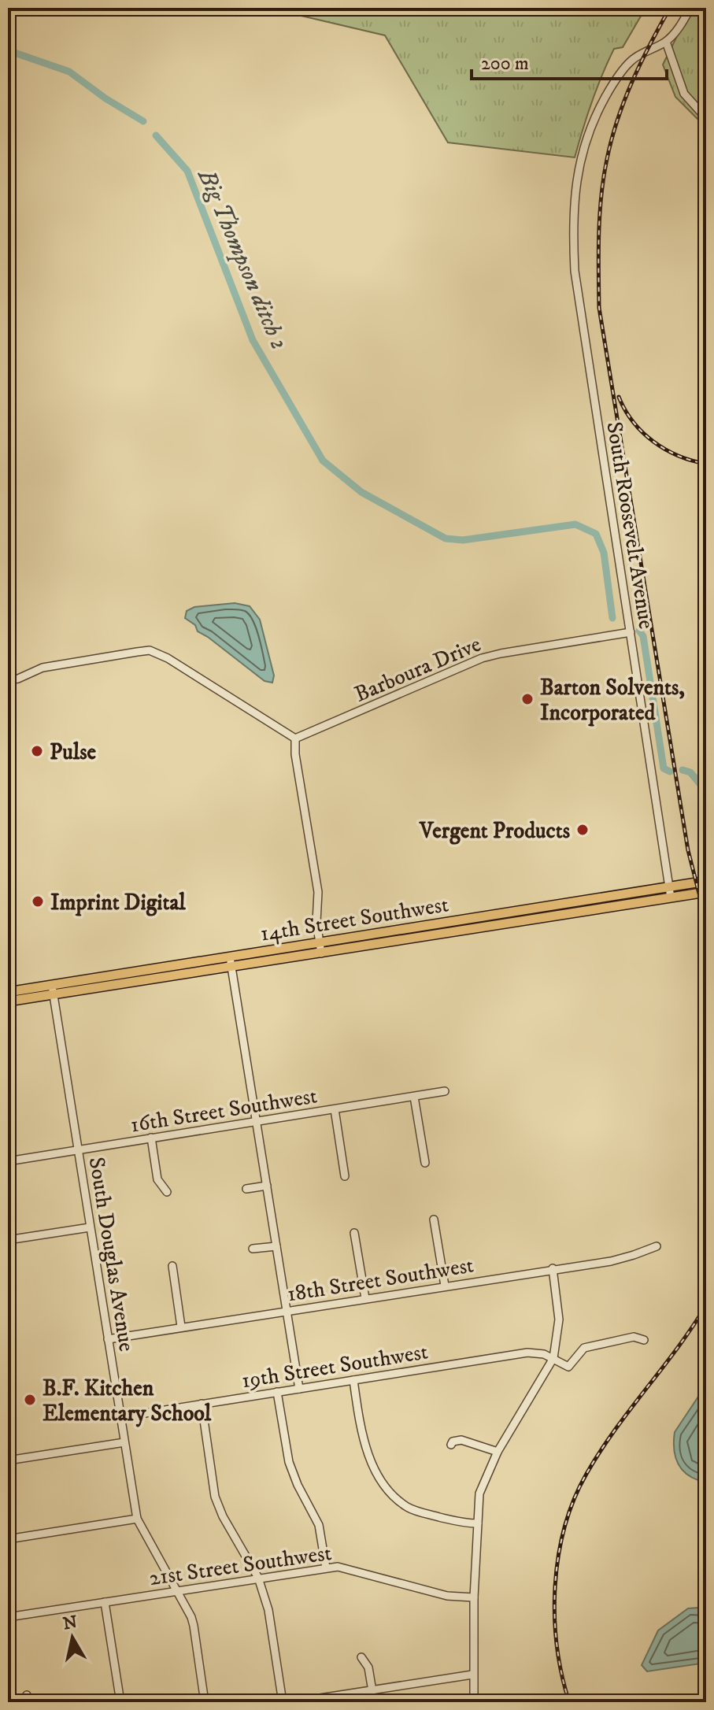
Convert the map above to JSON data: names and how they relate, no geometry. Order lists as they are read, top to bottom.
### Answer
{
  "streets": {
    "main road": ["14th Street Southwest"],
    "street": [
      "South Roosevelt Avenue",
      "Barboura Drive",
      "16th Street Southwest",
      "South Douglas Avenue",
      "18th Street Southwest",
      "19th Street Southwest",
      "21st Street Southwest"
    ]
  },
  "crossings": [
    ["South Roosevelt Avenue", "Barboura Drive"],
    ["South Roosevelt Avenue", "14th Street Southwest"],
    ["14th Street Southwest", "South Douglas Avenue"],
    ["16th Street Southwest", "South Douglas Avenue"],
    ["South Douglas Avenue", "18th Street Southwest"],
    ["South Douglas Avenue", "19th Street Southwest"],
    ["South Douglas Avenue", "21st Street Southwest"]
  ],
  "water": ["Big Thompson ditch 2"],
  "places": [
    "Barton Solvents, Incorporated",
    "Pulse",
    "Vergent Products",
    "Imprint Digital",
    "B.F. Kitchen Elementary School"
  ],
  "scale_bar": "200 m",
  "north": "top"
}
